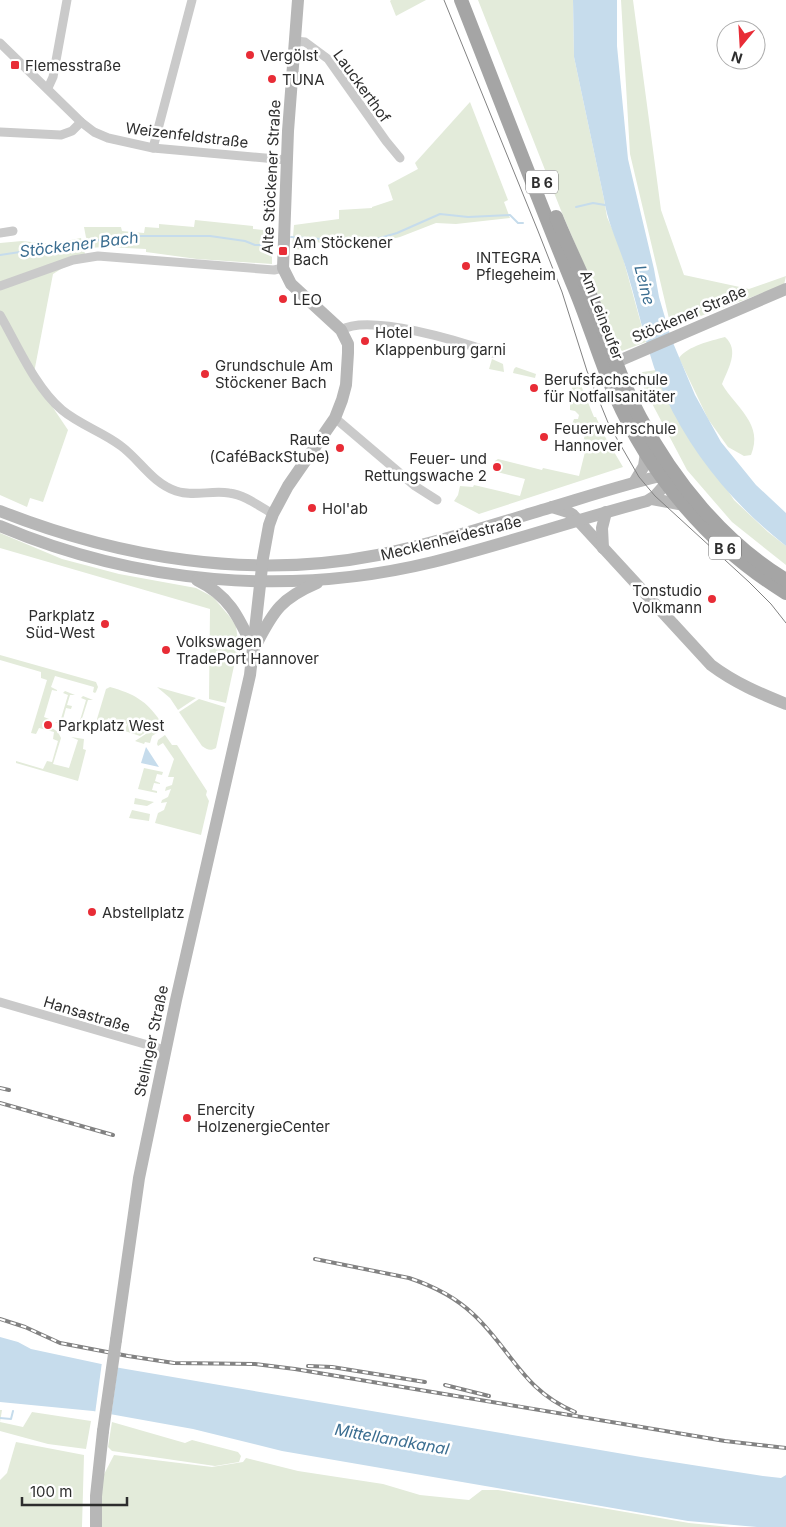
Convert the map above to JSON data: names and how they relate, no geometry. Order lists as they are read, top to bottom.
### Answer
{
  "streets": {
    "main road": [
      "Alte Stöckener Straße",
      "B 6",
      "Stöckener Straße",
      "Am Leineufer",
      "Mecklenheidestraße",
      "Stelinger Straße"
    ],
    "street": ["Lauckerthof", "Weizenfeldstraße", "Hansastraße"]
  },
  "crossings": [
    ["Lauckerthof", "Alte Stöckener Straße"],
    ["Weizenfeldstraße", "Alte Stöckener Straße"],
    ["Stöckener Straße", "Am Leineufer"],
    ["Am Leineufer", "Mecklenheidestraße"],
    ["Mecklenheidestraße", "Stelinger Straße"],
    ["Hansastraße", "Stelinger Straße"]
  ],
  "water": ["Stöckener Bach", "Leine", "Mittellandkanal"],
  "places": {
    "other": [
      "Vergölst",
      "TUNA",
      "INTEGRA Pflegeheim",
      "LEO",
      "Hotel Klappenburg garni",
      "Grundschule Am Stöckener Bach",
      "Berufsfachschule für Notfallsanitäter",
      "Feuerwehrschule Hannover",
      "Raute (CaféBackStube)",
      "Feuer- und Rettungswache 2",
      "Hol'ab",
      "Tonstudio Volkmann",
      "Parkplatz Süd-West",
      "Volkswagen TradePort Hannover",
      "Parkplatz West",
      "Abstellplatz",
      "Enercity HolzenergieCenter"
    ],
    "transit": ["Flemesstraße", "Am Stöckener Bach"]
  },
  "scale_bar": "100 m",
  "north": "bottom"
}
